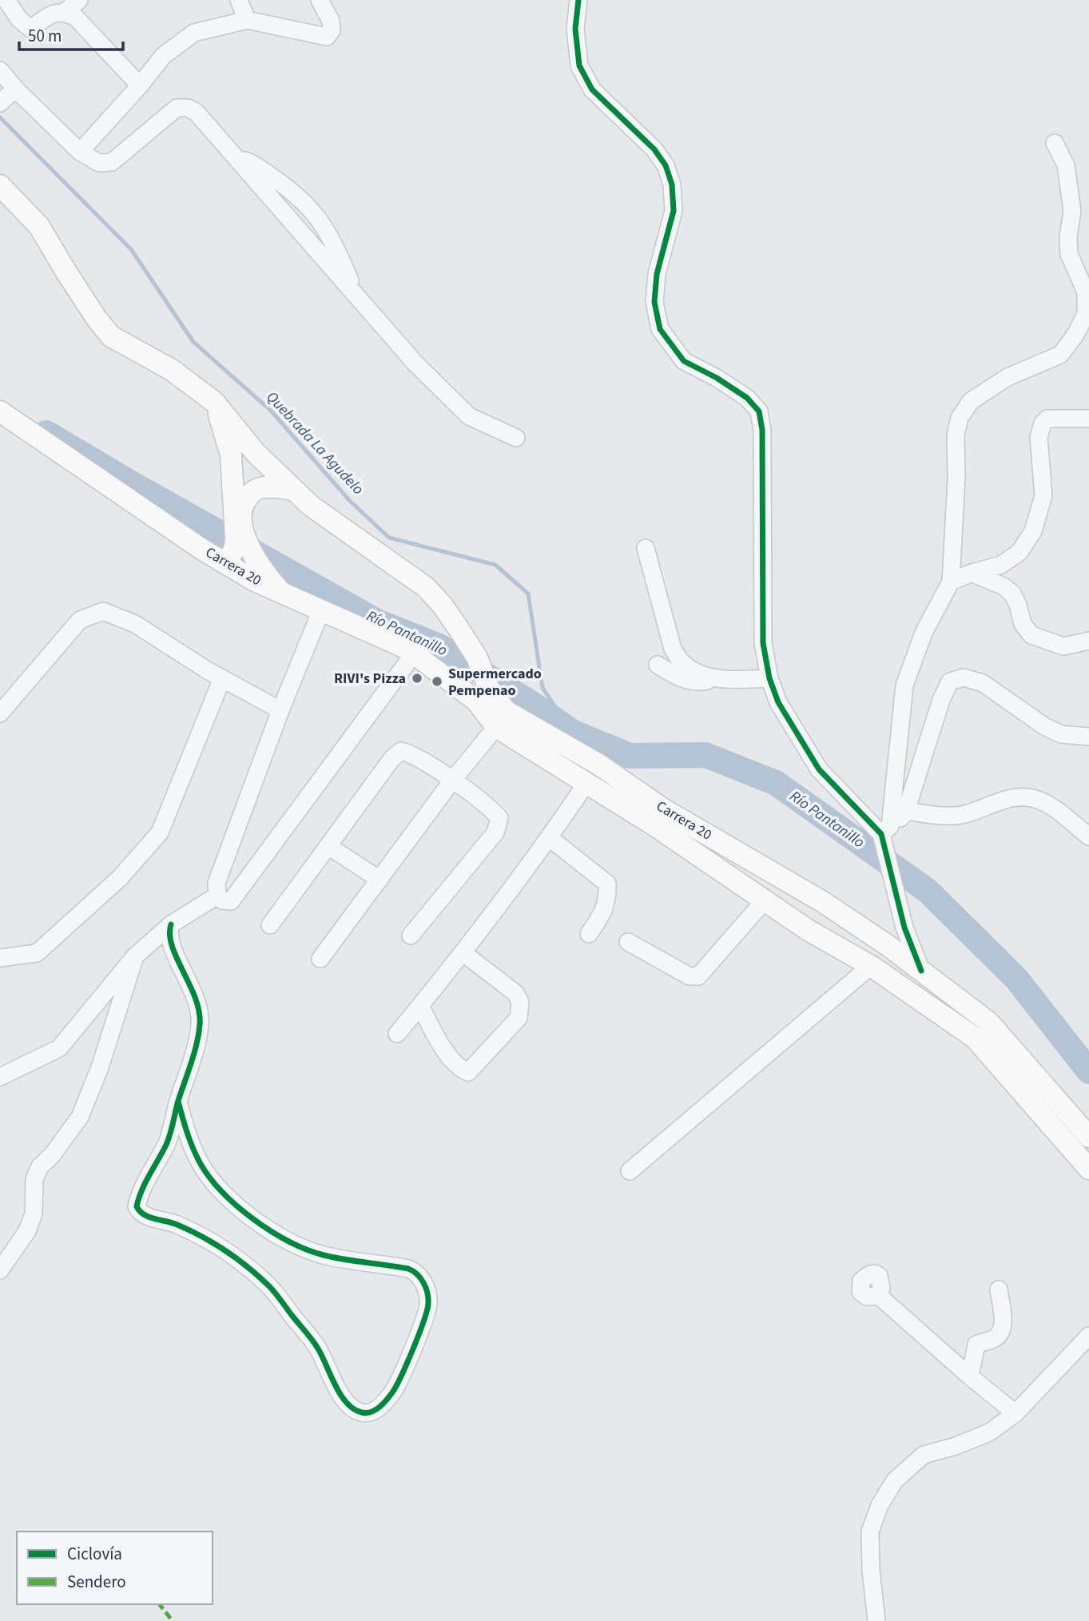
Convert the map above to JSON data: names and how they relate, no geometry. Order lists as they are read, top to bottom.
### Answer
{
  "streets": {
    "main road": ["Carrera 20"]
  },
  "water": ["Quebrada La Agudelo", "Río Pantanillo"],
  "places": ["RIVI's Pizza", "Supermercado Pempenao"],
  "legend": ["Ciclovía", "Sendero"],
  "scale_bar": "50 m"
}
